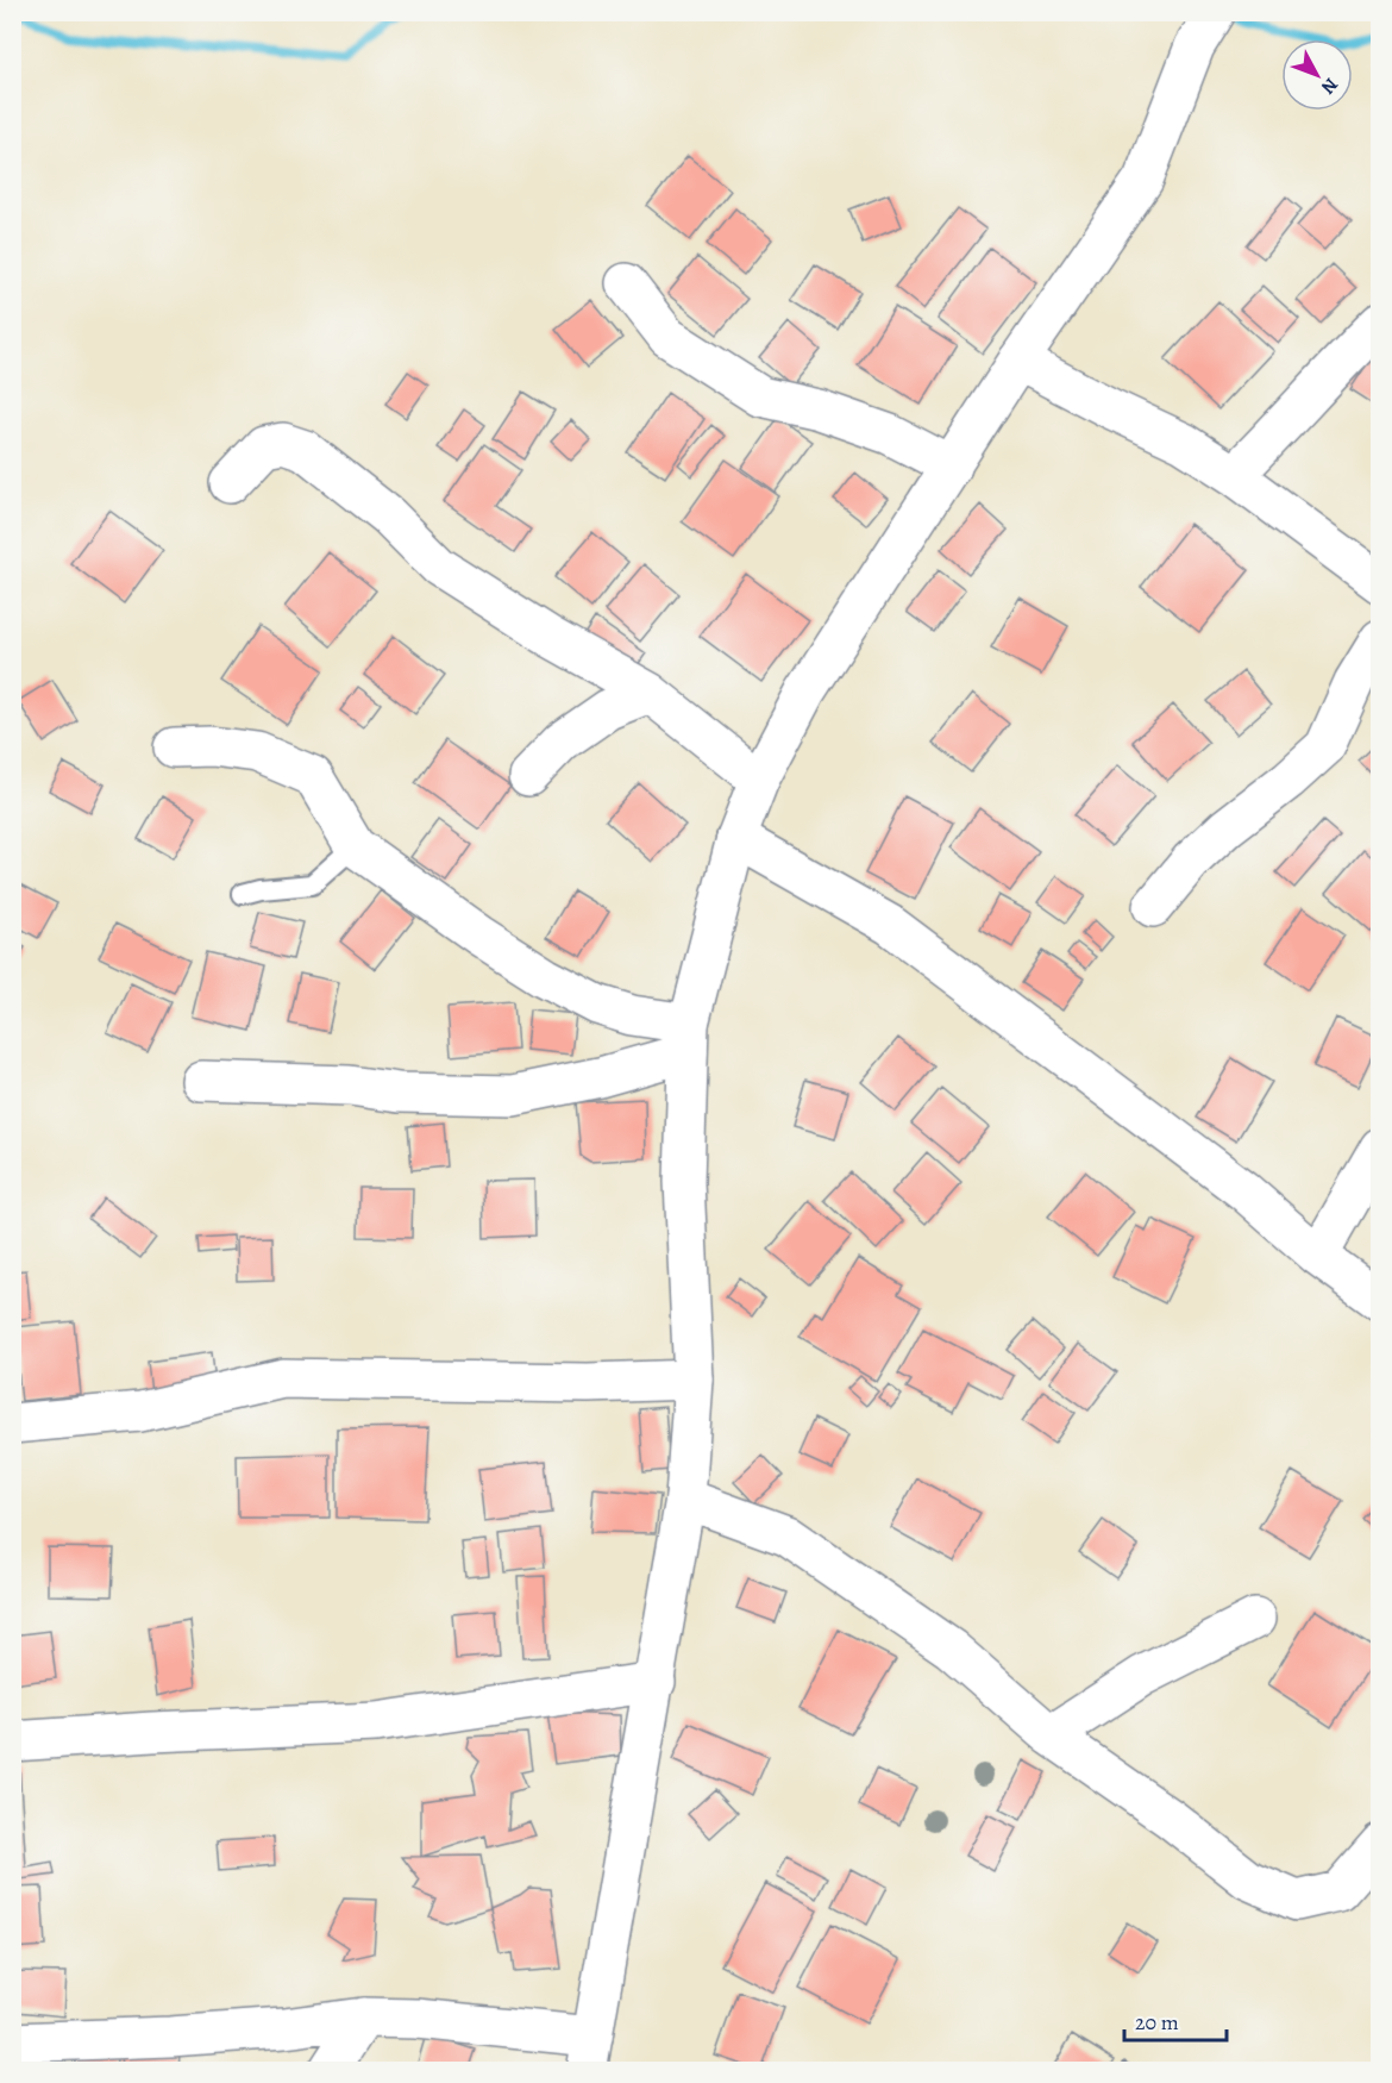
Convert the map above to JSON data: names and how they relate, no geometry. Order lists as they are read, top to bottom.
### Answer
{
  "scale_bar": "20 m",
  "north": "bottom right"
}
